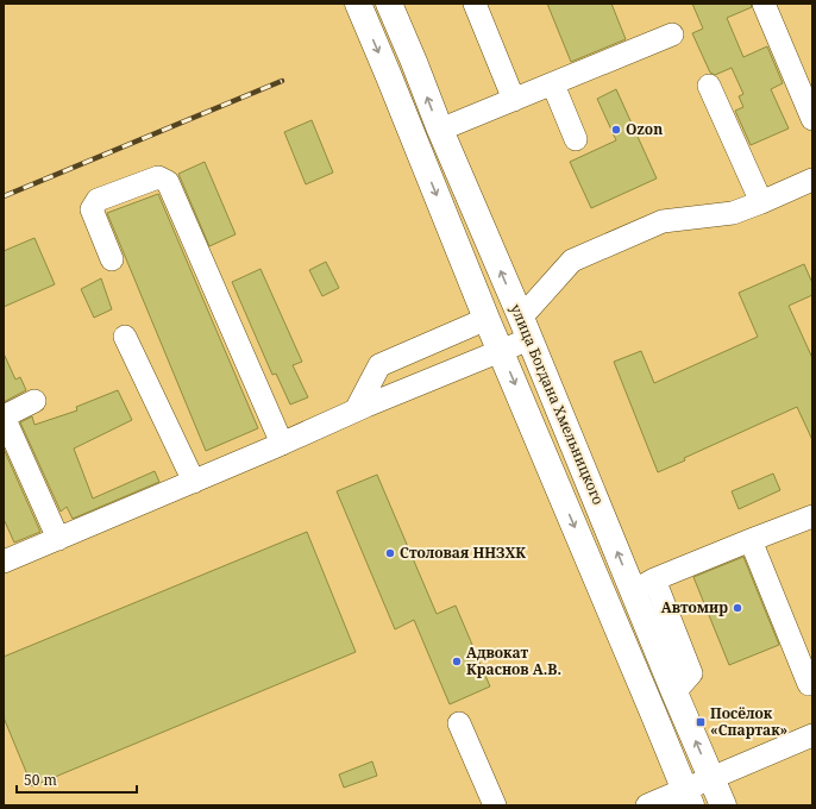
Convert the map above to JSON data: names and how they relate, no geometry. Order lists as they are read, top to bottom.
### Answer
{
  "streets": {
    "highway": ["улица Богдана Хмельницкого"]
  },
  "places": {
    "other": [
      "Ozon",
      "Столовая ННЗХК",
      "Автомир",
      "Адвокат Краснов А.В."
    ],
    "transit": ["Посёлок «Спартак»"]
  },
  "scale_bar": "50 m"
}
